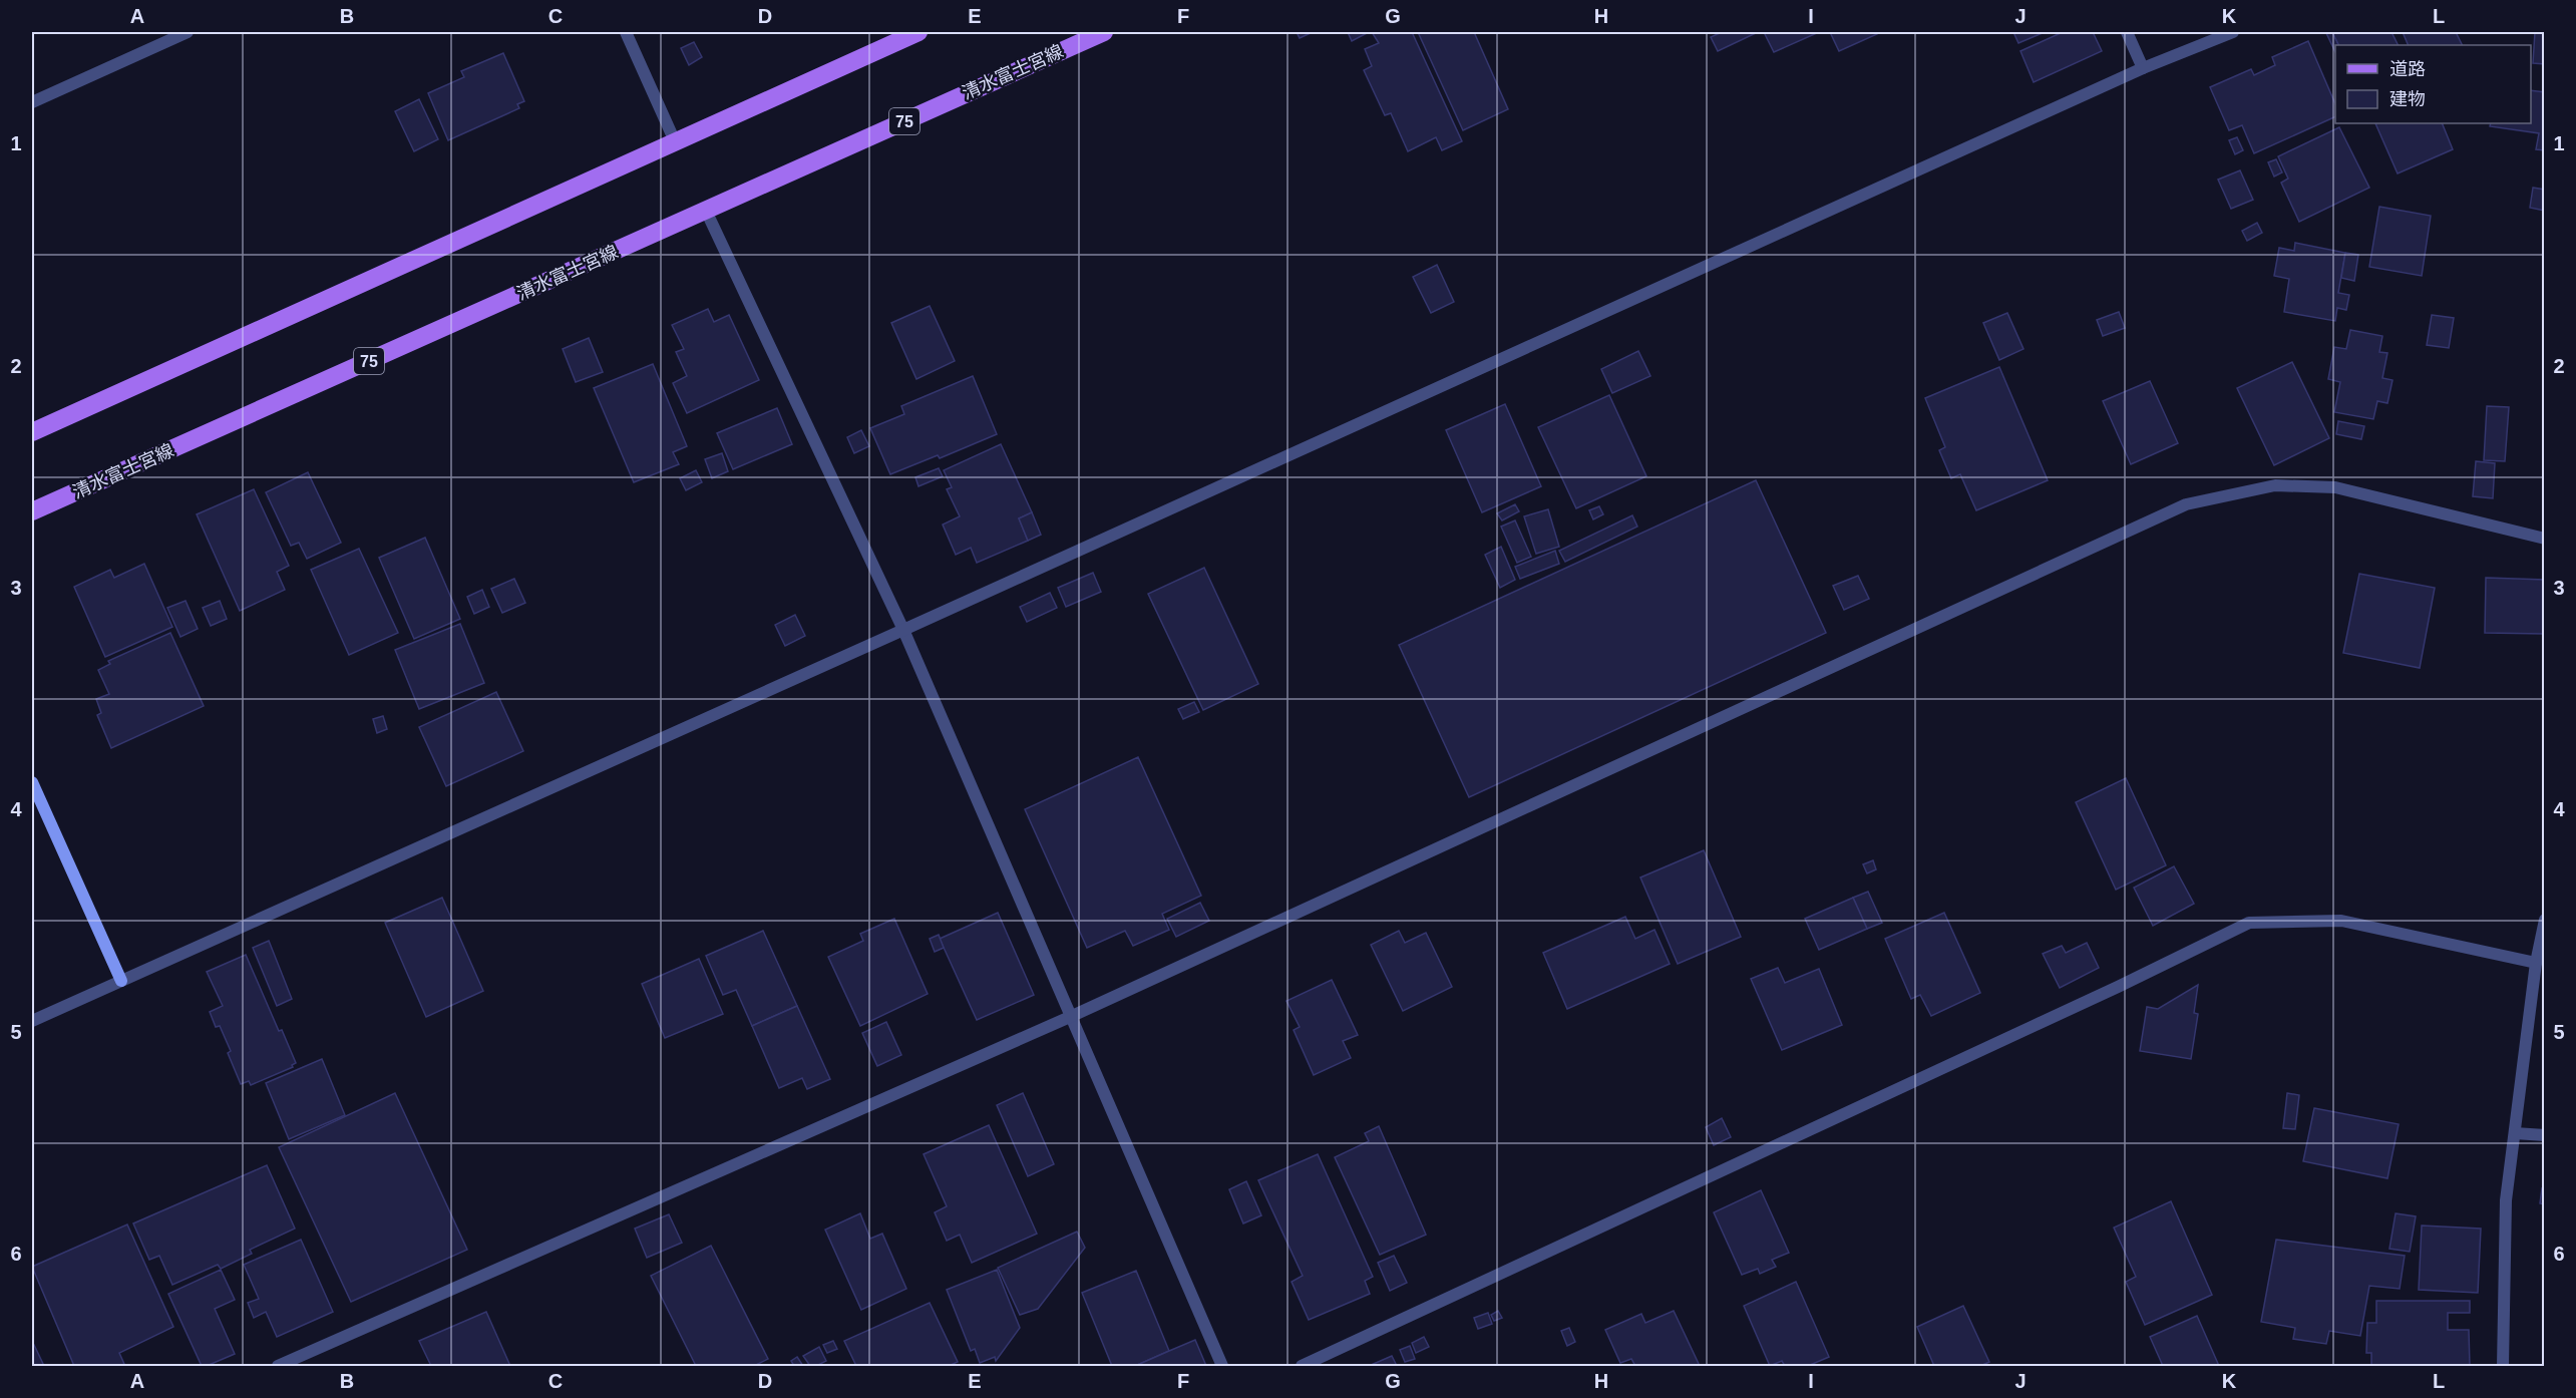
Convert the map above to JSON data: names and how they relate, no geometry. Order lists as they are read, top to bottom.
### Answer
{
  "streets": {
    "main road": ["清水富士宮線", "75"]
  },
  "legend": ["道路", "建物"],
  "grid": {
    "columns": [
      "A",
      "B",
      "C",
      "D",
      "E",
      "F",
      "G",
      "H",
      "I",
      "J",
      "K",
      "L"
    ],
    "rows": [
      "1",
      "2",
      "3",
      "4",
      "5",
      "6"
    ]
  }
}
